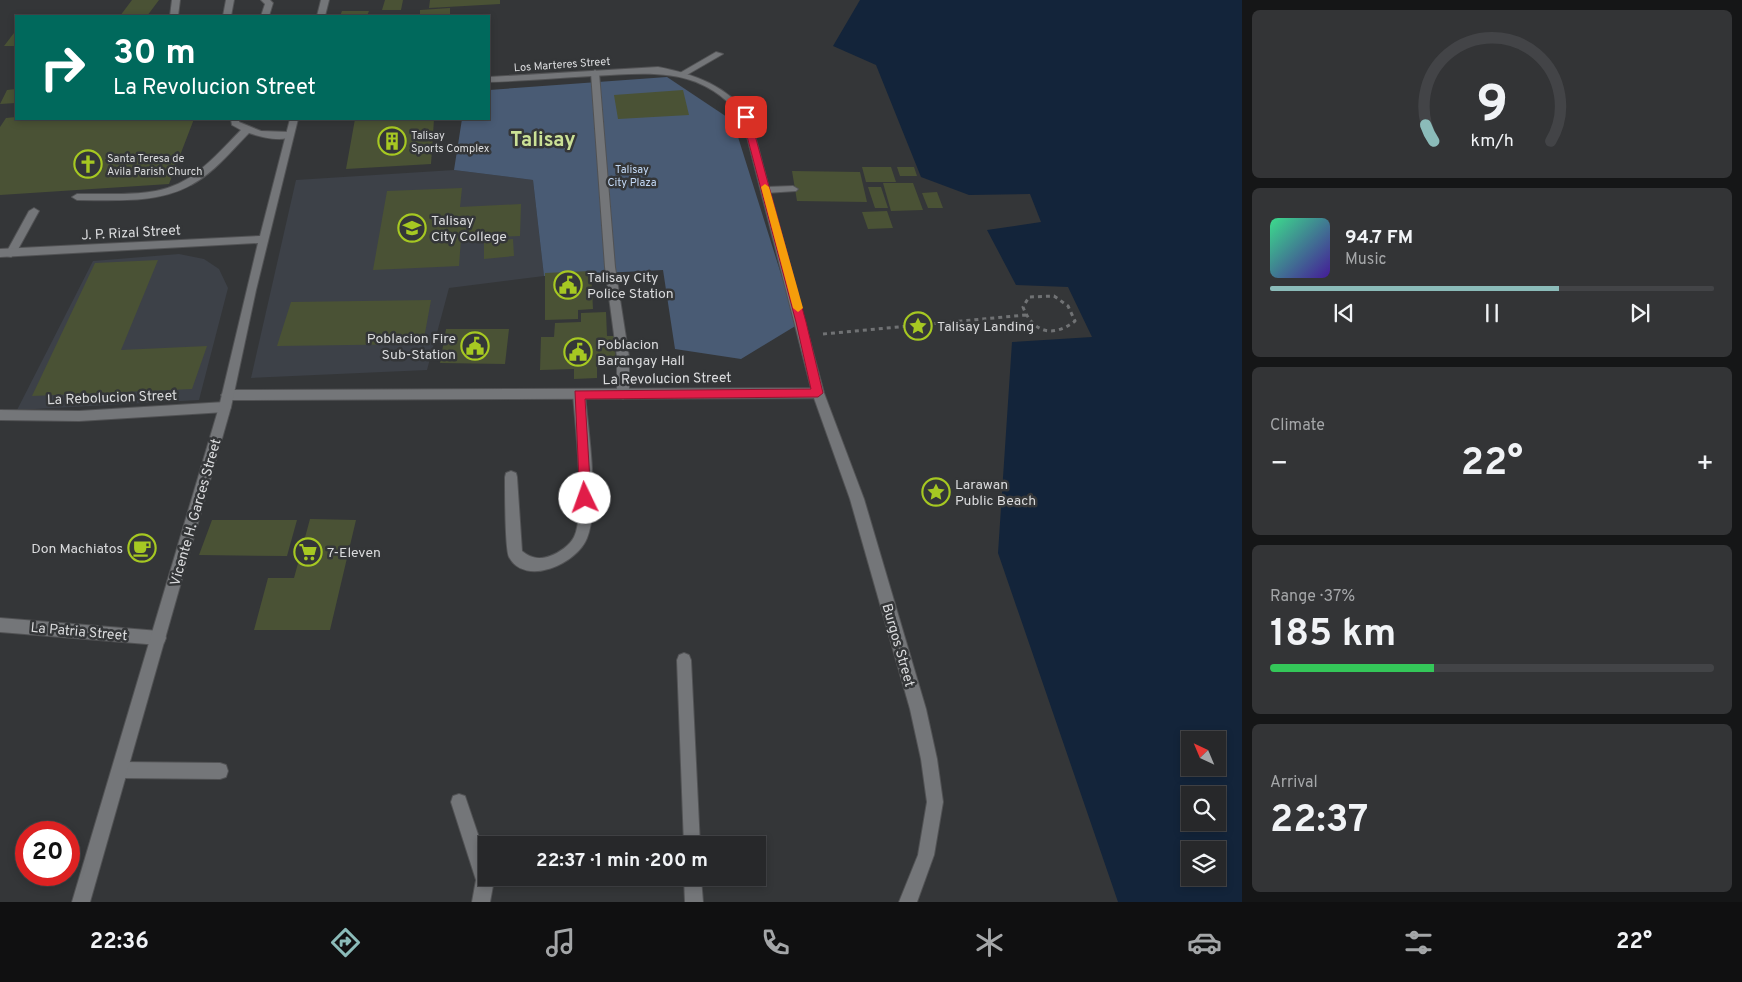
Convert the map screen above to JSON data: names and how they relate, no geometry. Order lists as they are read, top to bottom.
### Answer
{
  "streets": {
    "street": [
      "Los Marteres Street",
      "J. P. Rizal Street",
      "La Revolucion Street",
      "La Rebolucion Street",
      "Vicente H. Garces Street",
      "La Patria Street",
      "Burgos Street"
    ]
  },
  "crossings": [
    ["J. P. Rizal Street", "Vicente H. Garces Street"],
    ["La Revolucion Street", "La Rebolucion Street"],
    ["La Revolucion Street", "Vicente H. Garces Street"],
    ["La Revolucion Street", "Burgos Street"],
    ["La Rebolucion Street", "Vicente H. Garces Street"],
    ["Vicente H. Garces Street", "La Patria Street"]
  ],
  "districts": ["Talisay"],
  "parks": ["Talisay City Plaza"],
  "places": {
    "building": ["Talisay Sports Complex"],
    "church": ["Santa Teresa de Avila Parish Church"],
    "school or university": ["Talisay City College"],
    "public building": ["Talisay City Police Station", "Poblacion Fire Sub-Station", "Poblacion Barangay Hall"],
    "place": ["Talisay Landing", "Larawan Public Beach"],
    "cafe": ["Don Machiatos"],
    "supermarket": ["7-Eleven"]
  },
  "north": "top left",
  "page": {
    "turn": ["30 m", "La Revolucion Street"],
    "song": ["94.7 FM", "Music"],
    "tile": [
      "Climate",
      ["Range · 37%", "185 km"],
      ["Arrival", "22:37"]
    ],
    "heat": ["−", "22°", "+"],
    "limit": "20",
    "trip": "22:37 · 1 min · 200 m",
    "tabs": ["22:36", "22°"],
    "gauge": ["9", "km/h"]
  }
}
